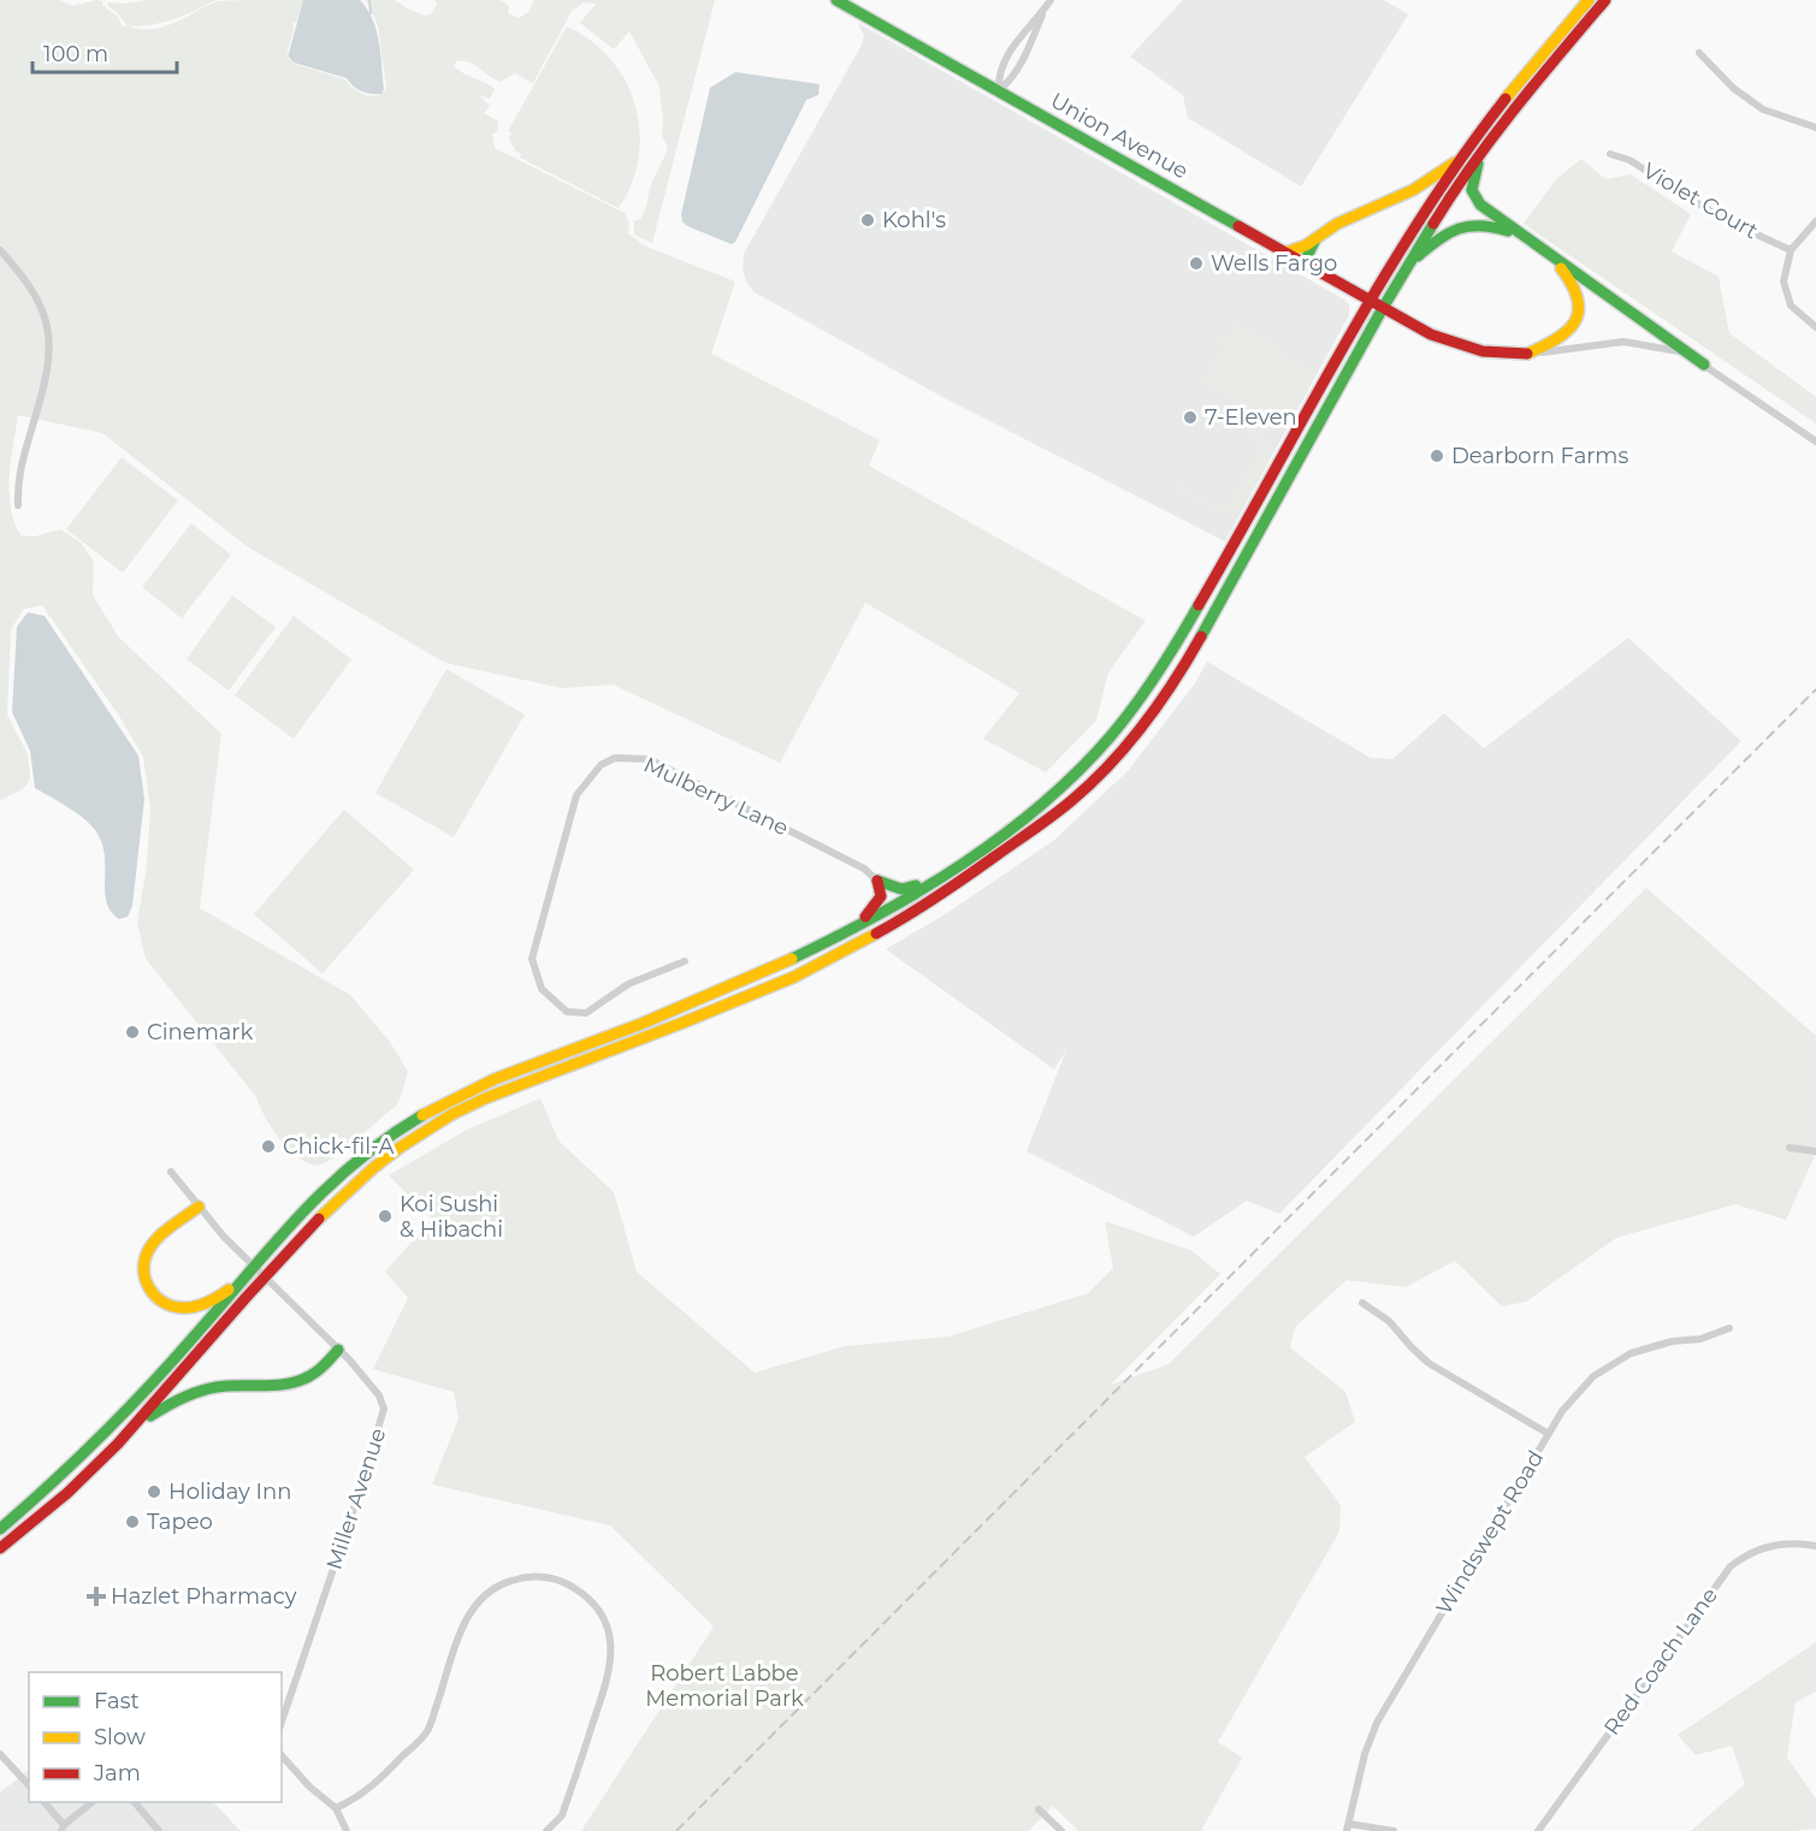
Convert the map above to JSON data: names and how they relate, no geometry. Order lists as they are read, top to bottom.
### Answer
{
  "streets": {
    "main road": ["Union Avenue"],
    "street": [
      "Violet Court",
      "Mulberry Lane",
      "Miller Avenue",
      "Windswept Road",
      "Red Coach Lane"
    ]
  },
  "parks": ["Robert Labbe Memorial Park"],
  "places": {
    "other": [
      "Kohl's",
      "Wells Fargo",
      "7-Eleven",
      "Dearborn Farms",
      "Cinemark",
      "Chick-fil-A",
      "Koi Sushi & Hibachi",
      "Holiday Inn",
      "Tapeo"
    ],
    "health": ["Hazlet Pharmacy"]
  },
  "legend": ["Fast", "Slow", "Jam"],
  "scale_bar": "100 m"
}
